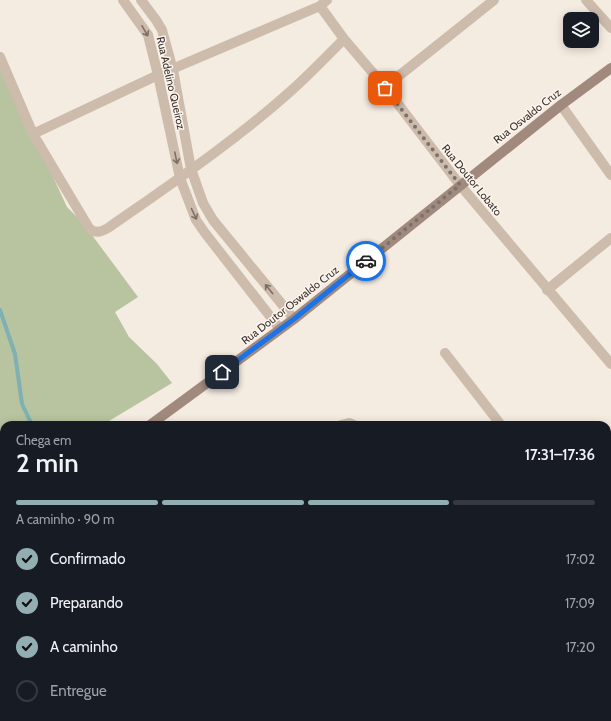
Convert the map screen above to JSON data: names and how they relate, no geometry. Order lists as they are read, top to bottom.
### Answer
{
  "streets": {
    "street": [
      "Rua Adelino Queiroz",
      "Rua Osvaldo Cruz",
      "Rua Doutor Lobato",
      "Rua Doutor Oswaldo Cruz"
    ]
  },
  "crossings": [
    ["Rua Adelino Queiroz", "Rua Doutor Oswaldo Cruz"],
    ["Rua Osvaldo Cruz", "Rua Doutor Lobato"],
    ["Rua Osvaldo Cruz", "Rua Doutor Oswaldo Cruz"],
    ["Rua Doutor Lobato", "Rua Doutor Oswaldo Cruz"]
  ],
  "page": {
    "heading": ["2 min", "Chega em", "17:31–17:36"],
    "bar": "A caminho · 90 m",
    "list": [
      ["Confirmado", "17:02"],
      ["Preparando", "17:09"],
      ["A caminho", "17:20"],
      "Entregue"
    ]
  }
}
